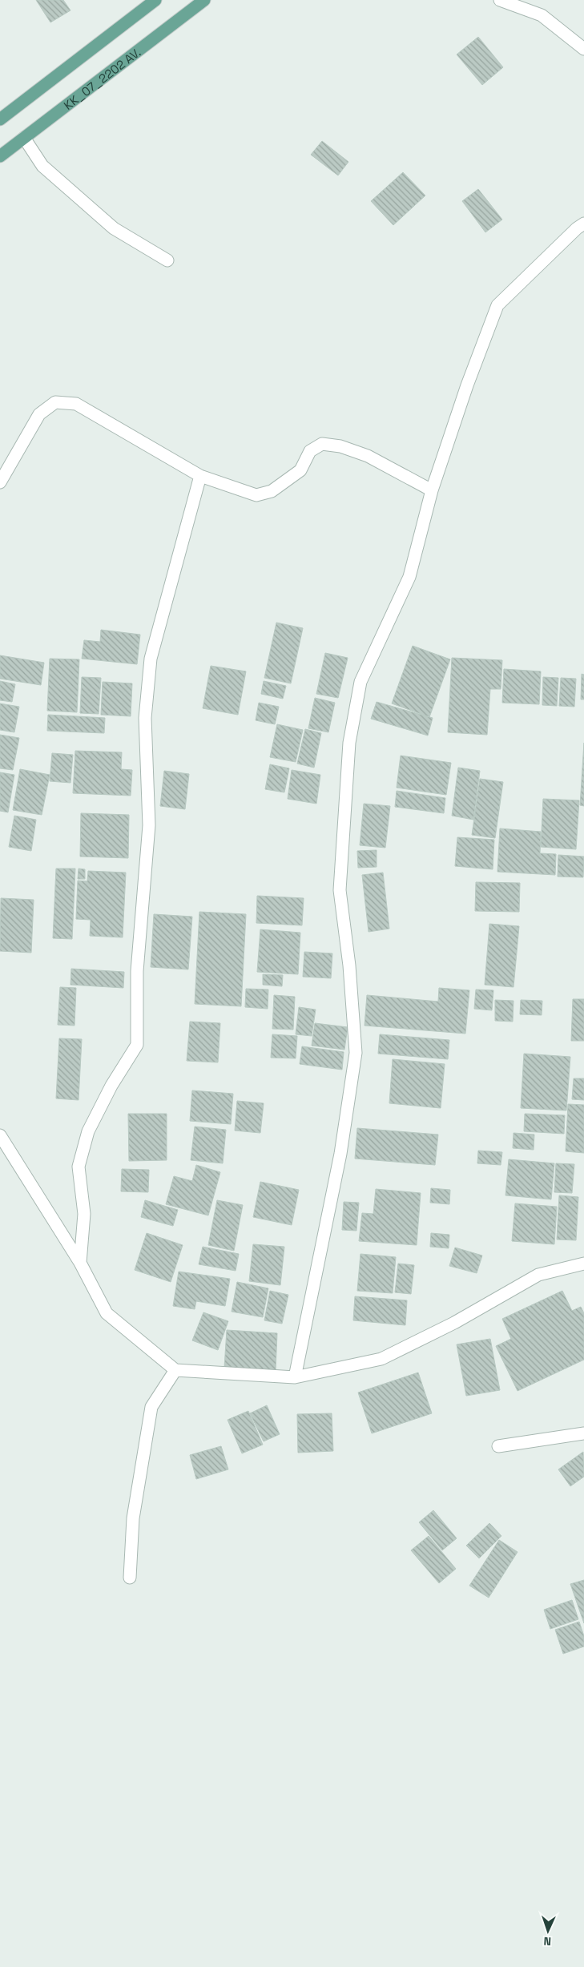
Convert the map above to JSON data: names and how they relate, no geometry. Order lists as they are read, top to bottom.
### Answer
{
  "streets": {
    "main road": ["KK_07_2202 AV."]
  },
  "north": "bottom"
}
